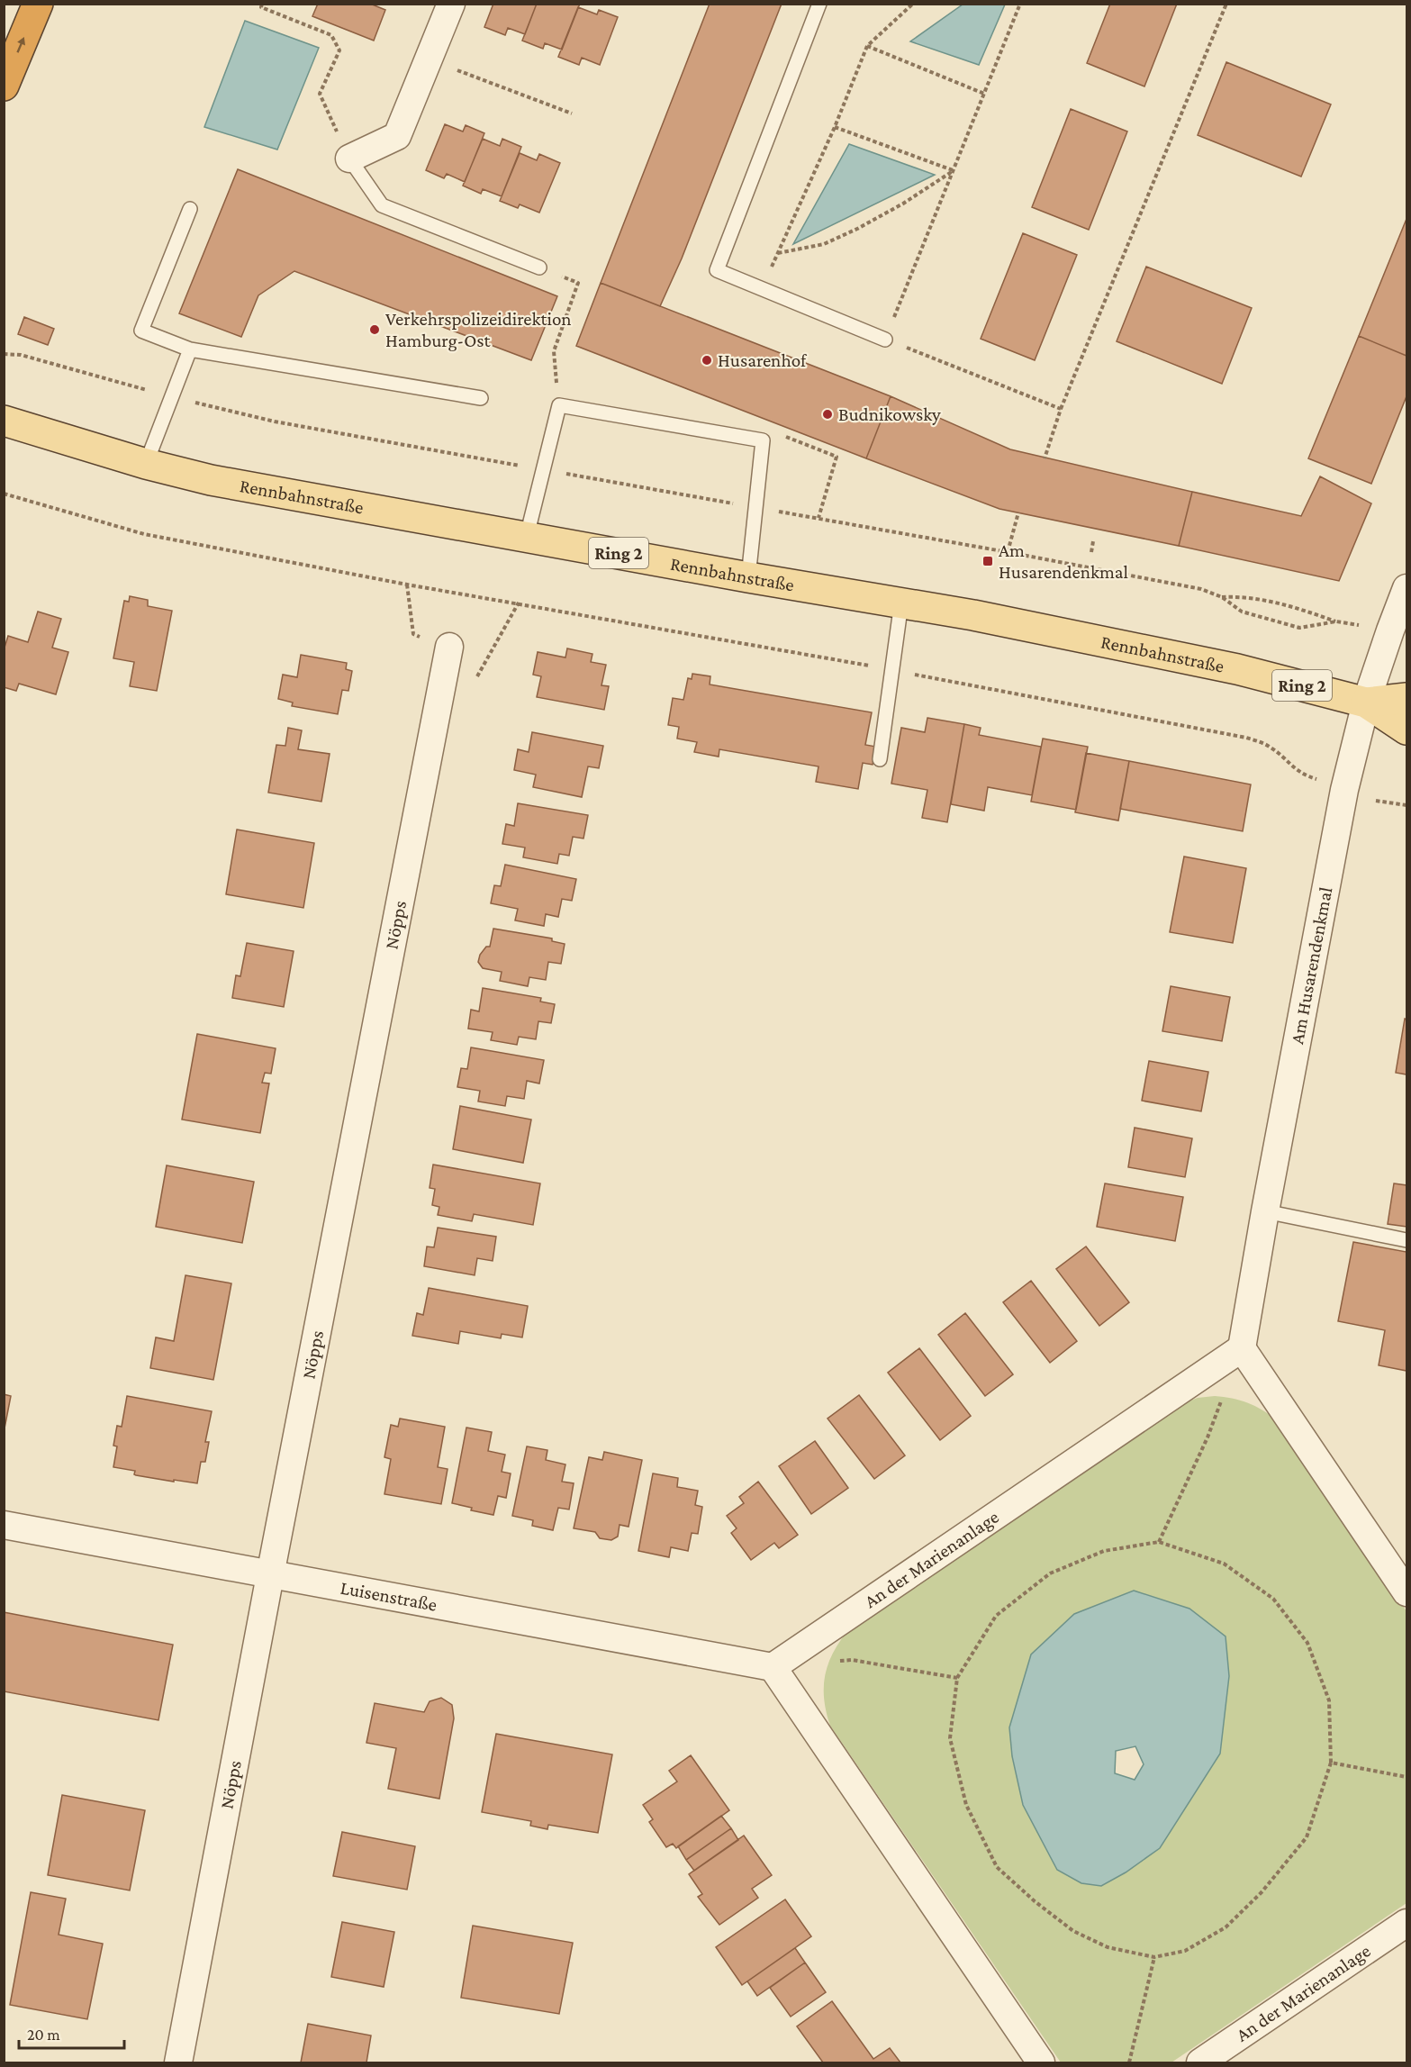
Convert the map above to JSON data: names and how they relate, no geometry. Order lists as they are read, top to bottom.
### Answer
{
  "streets": {
    "main road": ["Rennbahnstraße", "Ring 2"],
    "street": [
      "Nöpps",
      "Am Husarendenkmal",
      "An der Marienanlage",
      "Luisenstraße"
    ]
  },
  "crossings": [
    ["Rennbahnstraße", "Am Husarendenkmal"],
    ["Nöpps", "Luisenstraße"],
    ["Am Husarendenkmal", "An der Marienanlage"],
    ["An der Marienanlage", "Luisenstraße"]
  ],
  "places": {
    "other": ["Verkehrspolizeidirektion Hamburg-Ost", "Husarenhof", "Budnikowsky"],
    "transit": ["Am Husarendenkmal"]
  },
  "scale_bar": "20 m"
}
